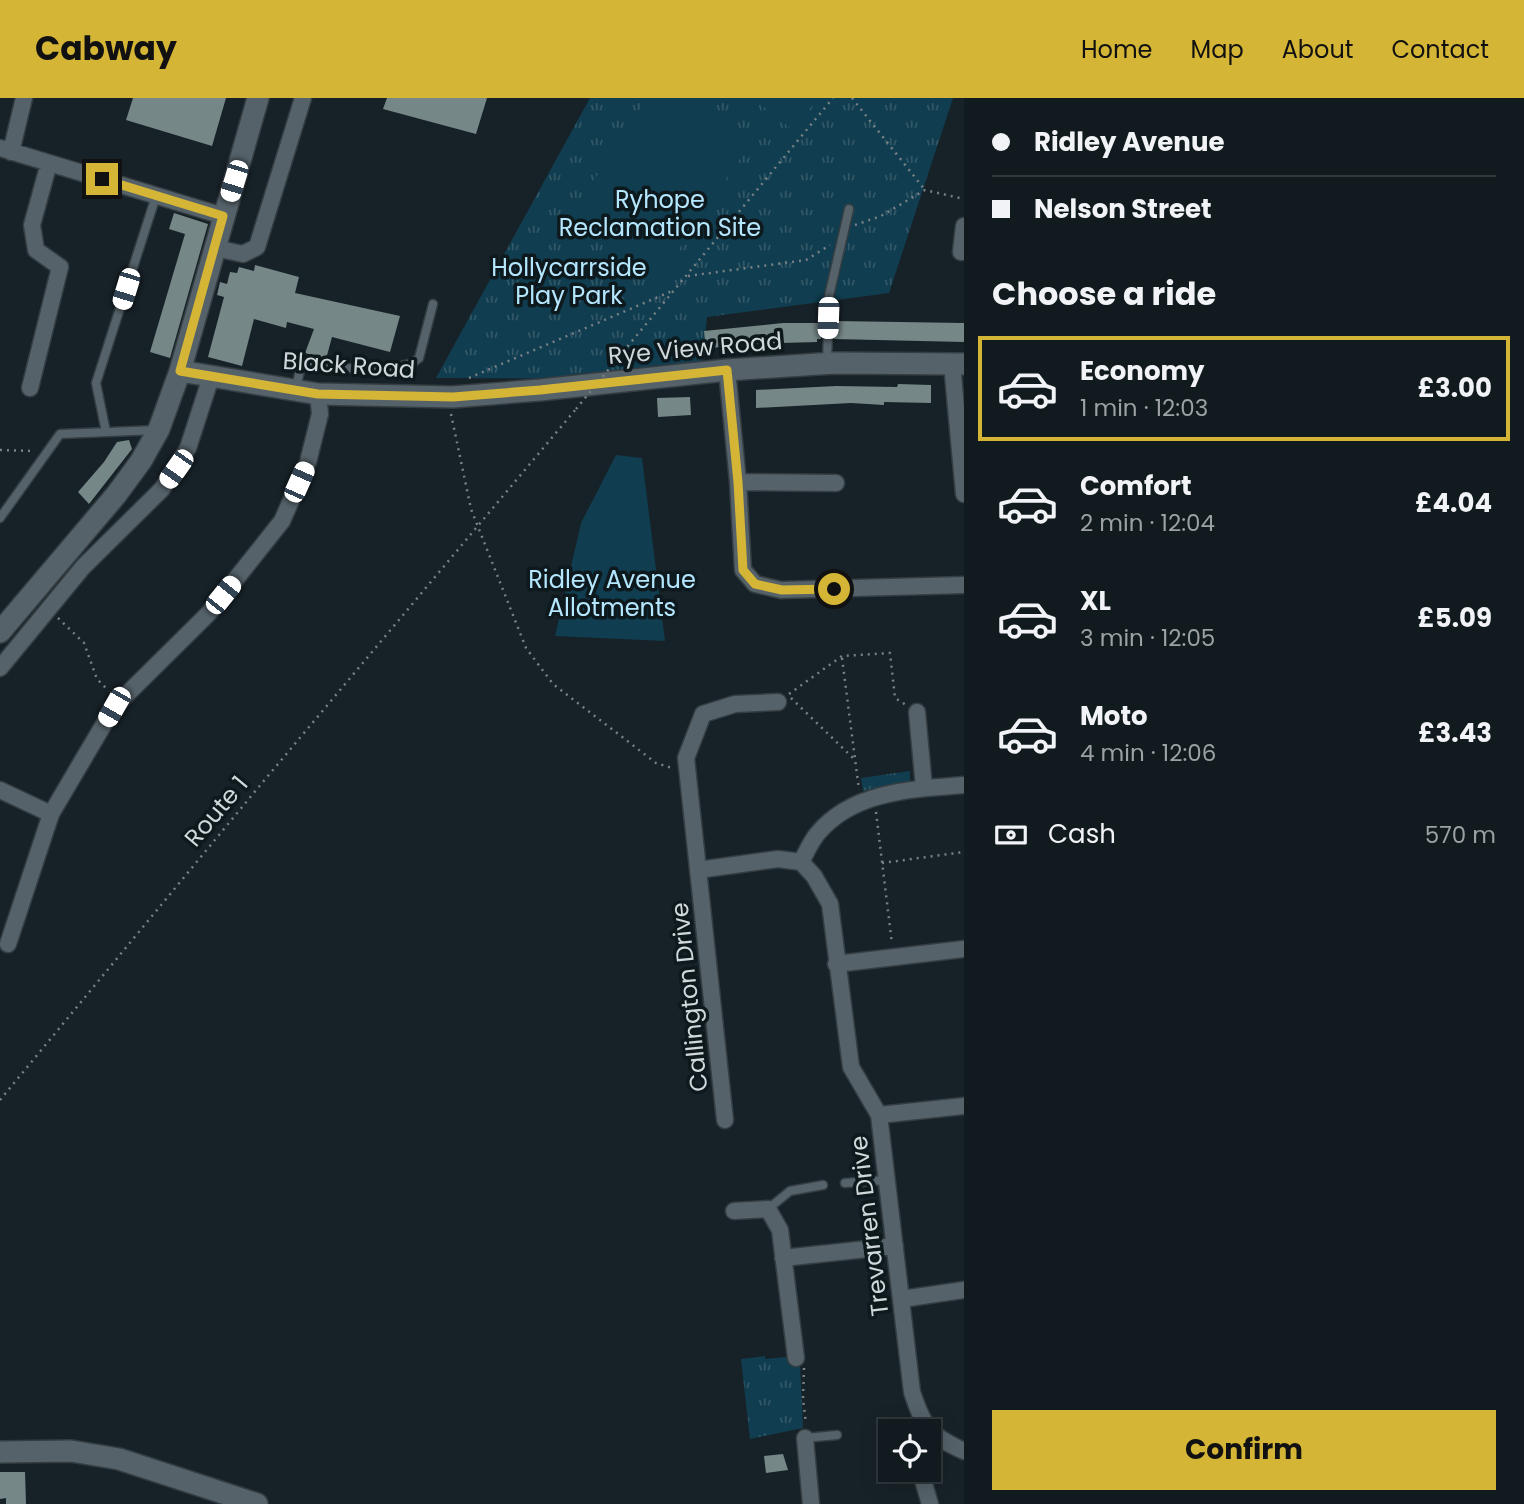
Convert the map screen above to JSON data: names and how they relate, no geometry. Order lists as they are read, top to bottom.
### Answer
{
  "streets": {
    "main road": ["Rye View Road", "Black Road"],
    "street": ["Callington Drive", "Trevarren Drive"],
    "path": ["Route 1"]
  },
  "crossings": [
    ["Rye View Road", "Black Road"]
  ],
  "parks": ["Ryhope Reclamation Site", "Hollycarrside Play Park", "Ridley Avenue Allotments"],
  "page": {
    "header": "Cabway",
    "nav": [
      "Home",
      "Map",
      "About",
      "Contact"
    ],
    "banner": ["Ridley Avenue", "Nelson Street"],
    "heading": "Choose a ride",
    "list": [
      {
        "name": "Economy",
        "note": "1 min · 12:03",
        "value": "£3.00"
      },
      {
        "name": "Comfort",
        "note": "2 min · 12:04",
        "value": "£4.04"
      },
      {
        "name": "XL",
        "note": "3 min · 12:05",
        "value": "£5.09"
      },
      {
        "name": "Moto",
        "note": "4 min · 12:06",
        "value": "£3.43"
      }
    ],
    "pay": ["Cash", "570 m"],
    "buttons": "Confirm"
  }
}
